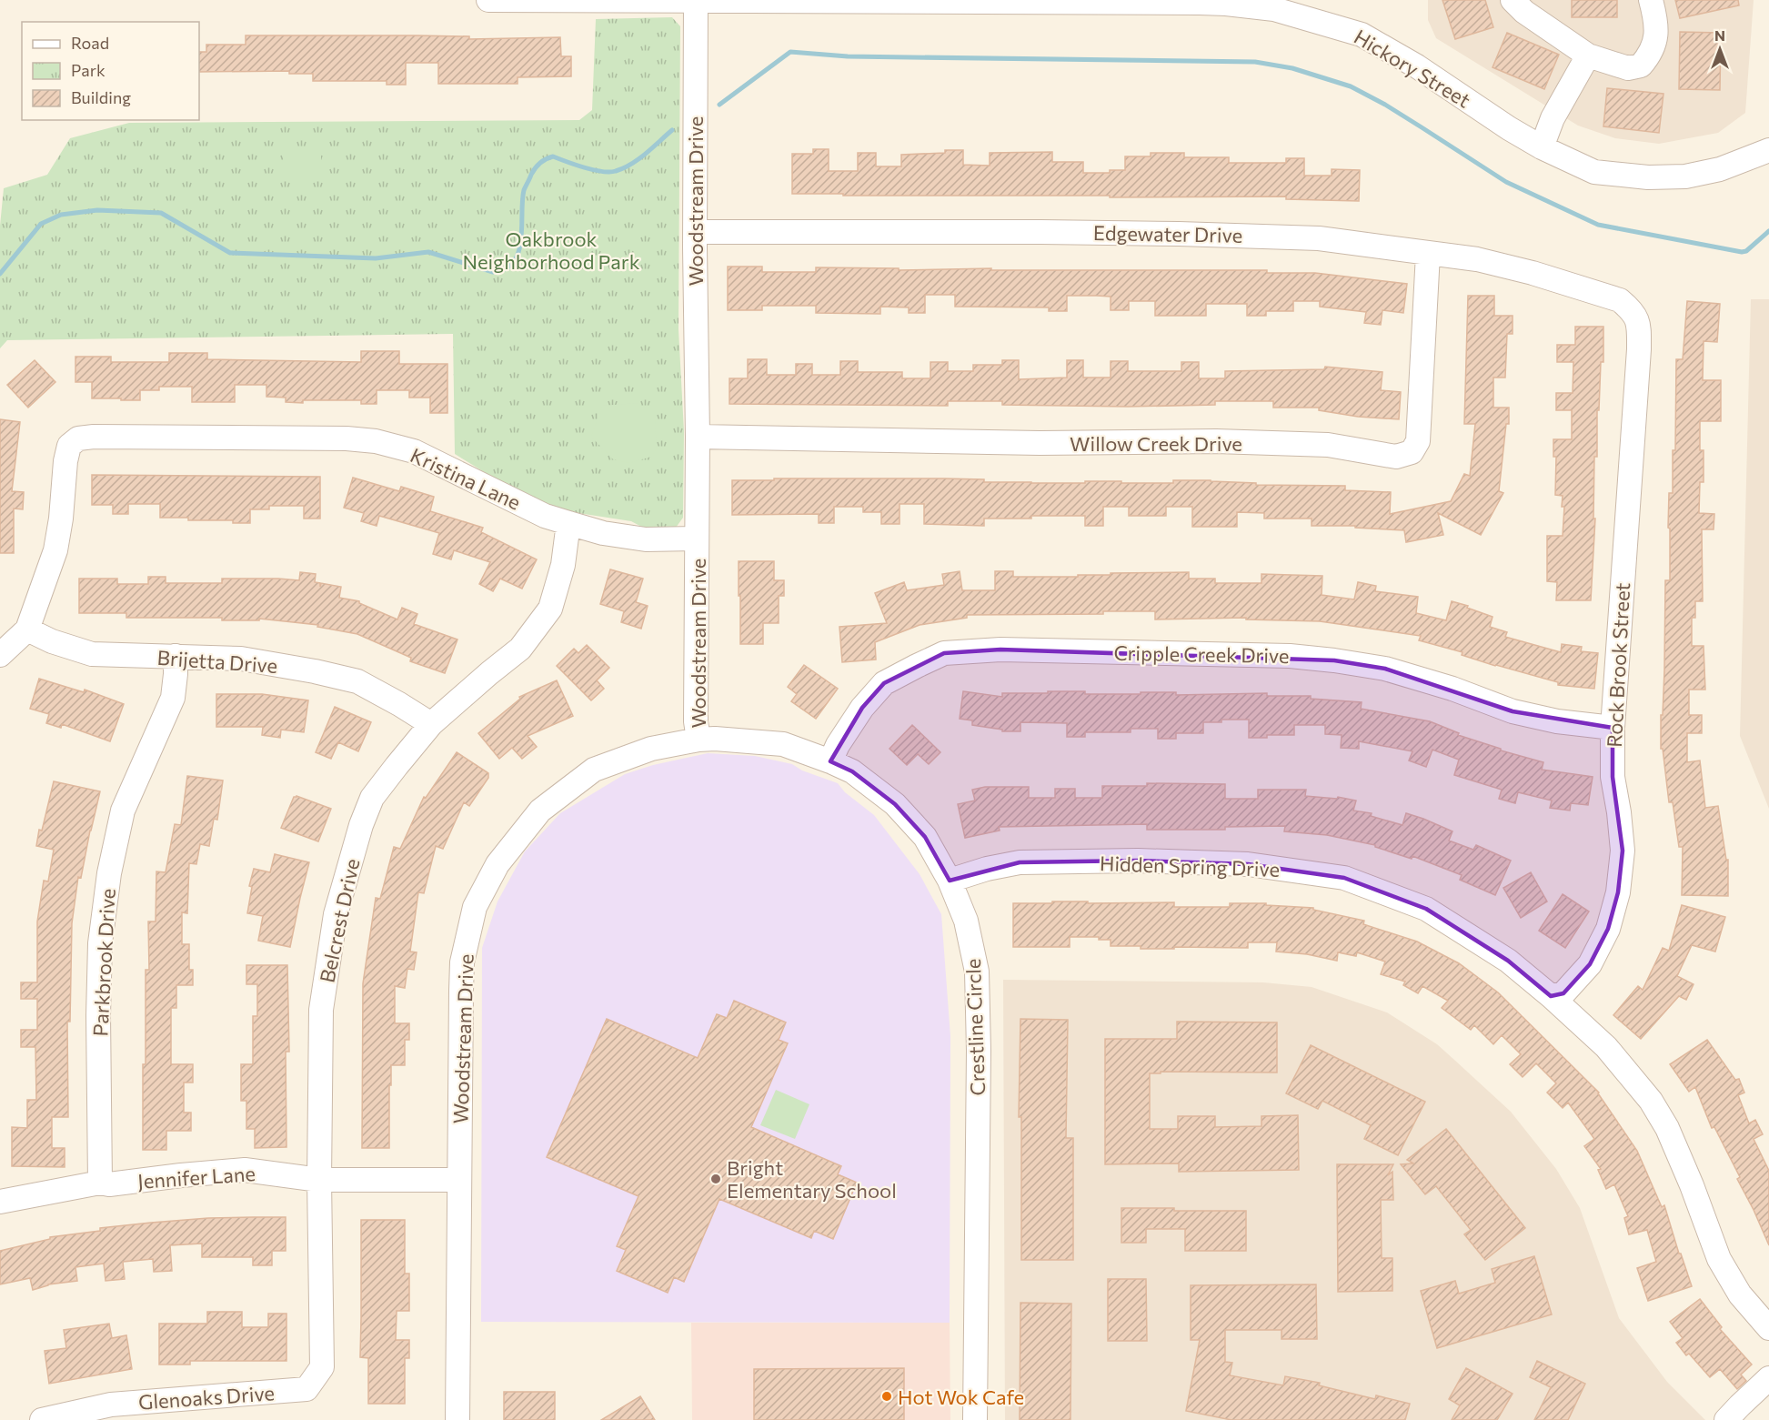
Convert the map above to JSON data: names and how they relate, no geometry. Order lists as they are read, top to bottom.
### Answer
{
  "streets": {
    "street": [
      "Hickory Street",
      "Woodstream Drive",
      "Edgewater Drive",
      "Willow Creek Drive",
      "Kristina Lane",
      "Cripple Creek Drive",
      "Brijetta Drive",
      "Rock Brook Street",
      "Hidden Spring Drive",
      "Belcrest Drive",
      "Parkbrook Drive",
      "Crestline Circle",
      "Jennifer Lane",
      "Glenoaks Drive"
    ]
  },
  "crossings": [
    ["Hickory Street", "Woodstream Drive"],
    ["Woodstream Drive", "Edgewater Drive"],
    ["Woodstream Drive", "Willow Creek Drive"],
    ["Woodstream Drive", "Kristina Lane"],
    ["Woodstream Drive", "Crestline Circle"],
    ["Woodstream Drive", "Jennifer Lane"],
    ["Edgewater Drive", "Willow Creek Drive"],
    ["Edgewater Drive", "Rock Brook Street"],
    ["Kristina Lane", "Brijetta Drive"],
    ["Kristina Lane", "Belcrest Drive"],
    ["Cripple Creek Drive", "Rock Brook Street"],
    ["Cripple Creek Drive", "Crestline Circle"],
    ["Brijetta Drive", "Belcrest Drive"],
    ["Brijetta Drive", "Parkbrook Drive"],
    ["Rock Brook Street", "Hidden Spring Drive"],
    ["Hidden Spring Drive", "Crestline Circle"],
    ["Belcrest Drive", "Jennifer Lane"],
    ["Belcrest Drive", "Glenoaks Drive"],
    ["Parkbrook Drive", "Jennifer Lane"]
  ],
  "parks": ["Oakbrook Neighborhood Park"],
  "places": ["Bright Elementary School", "Hot Wok Cafe"],
  "legend": ["Road", "Park", "Building"],
  "north": "top"
}
